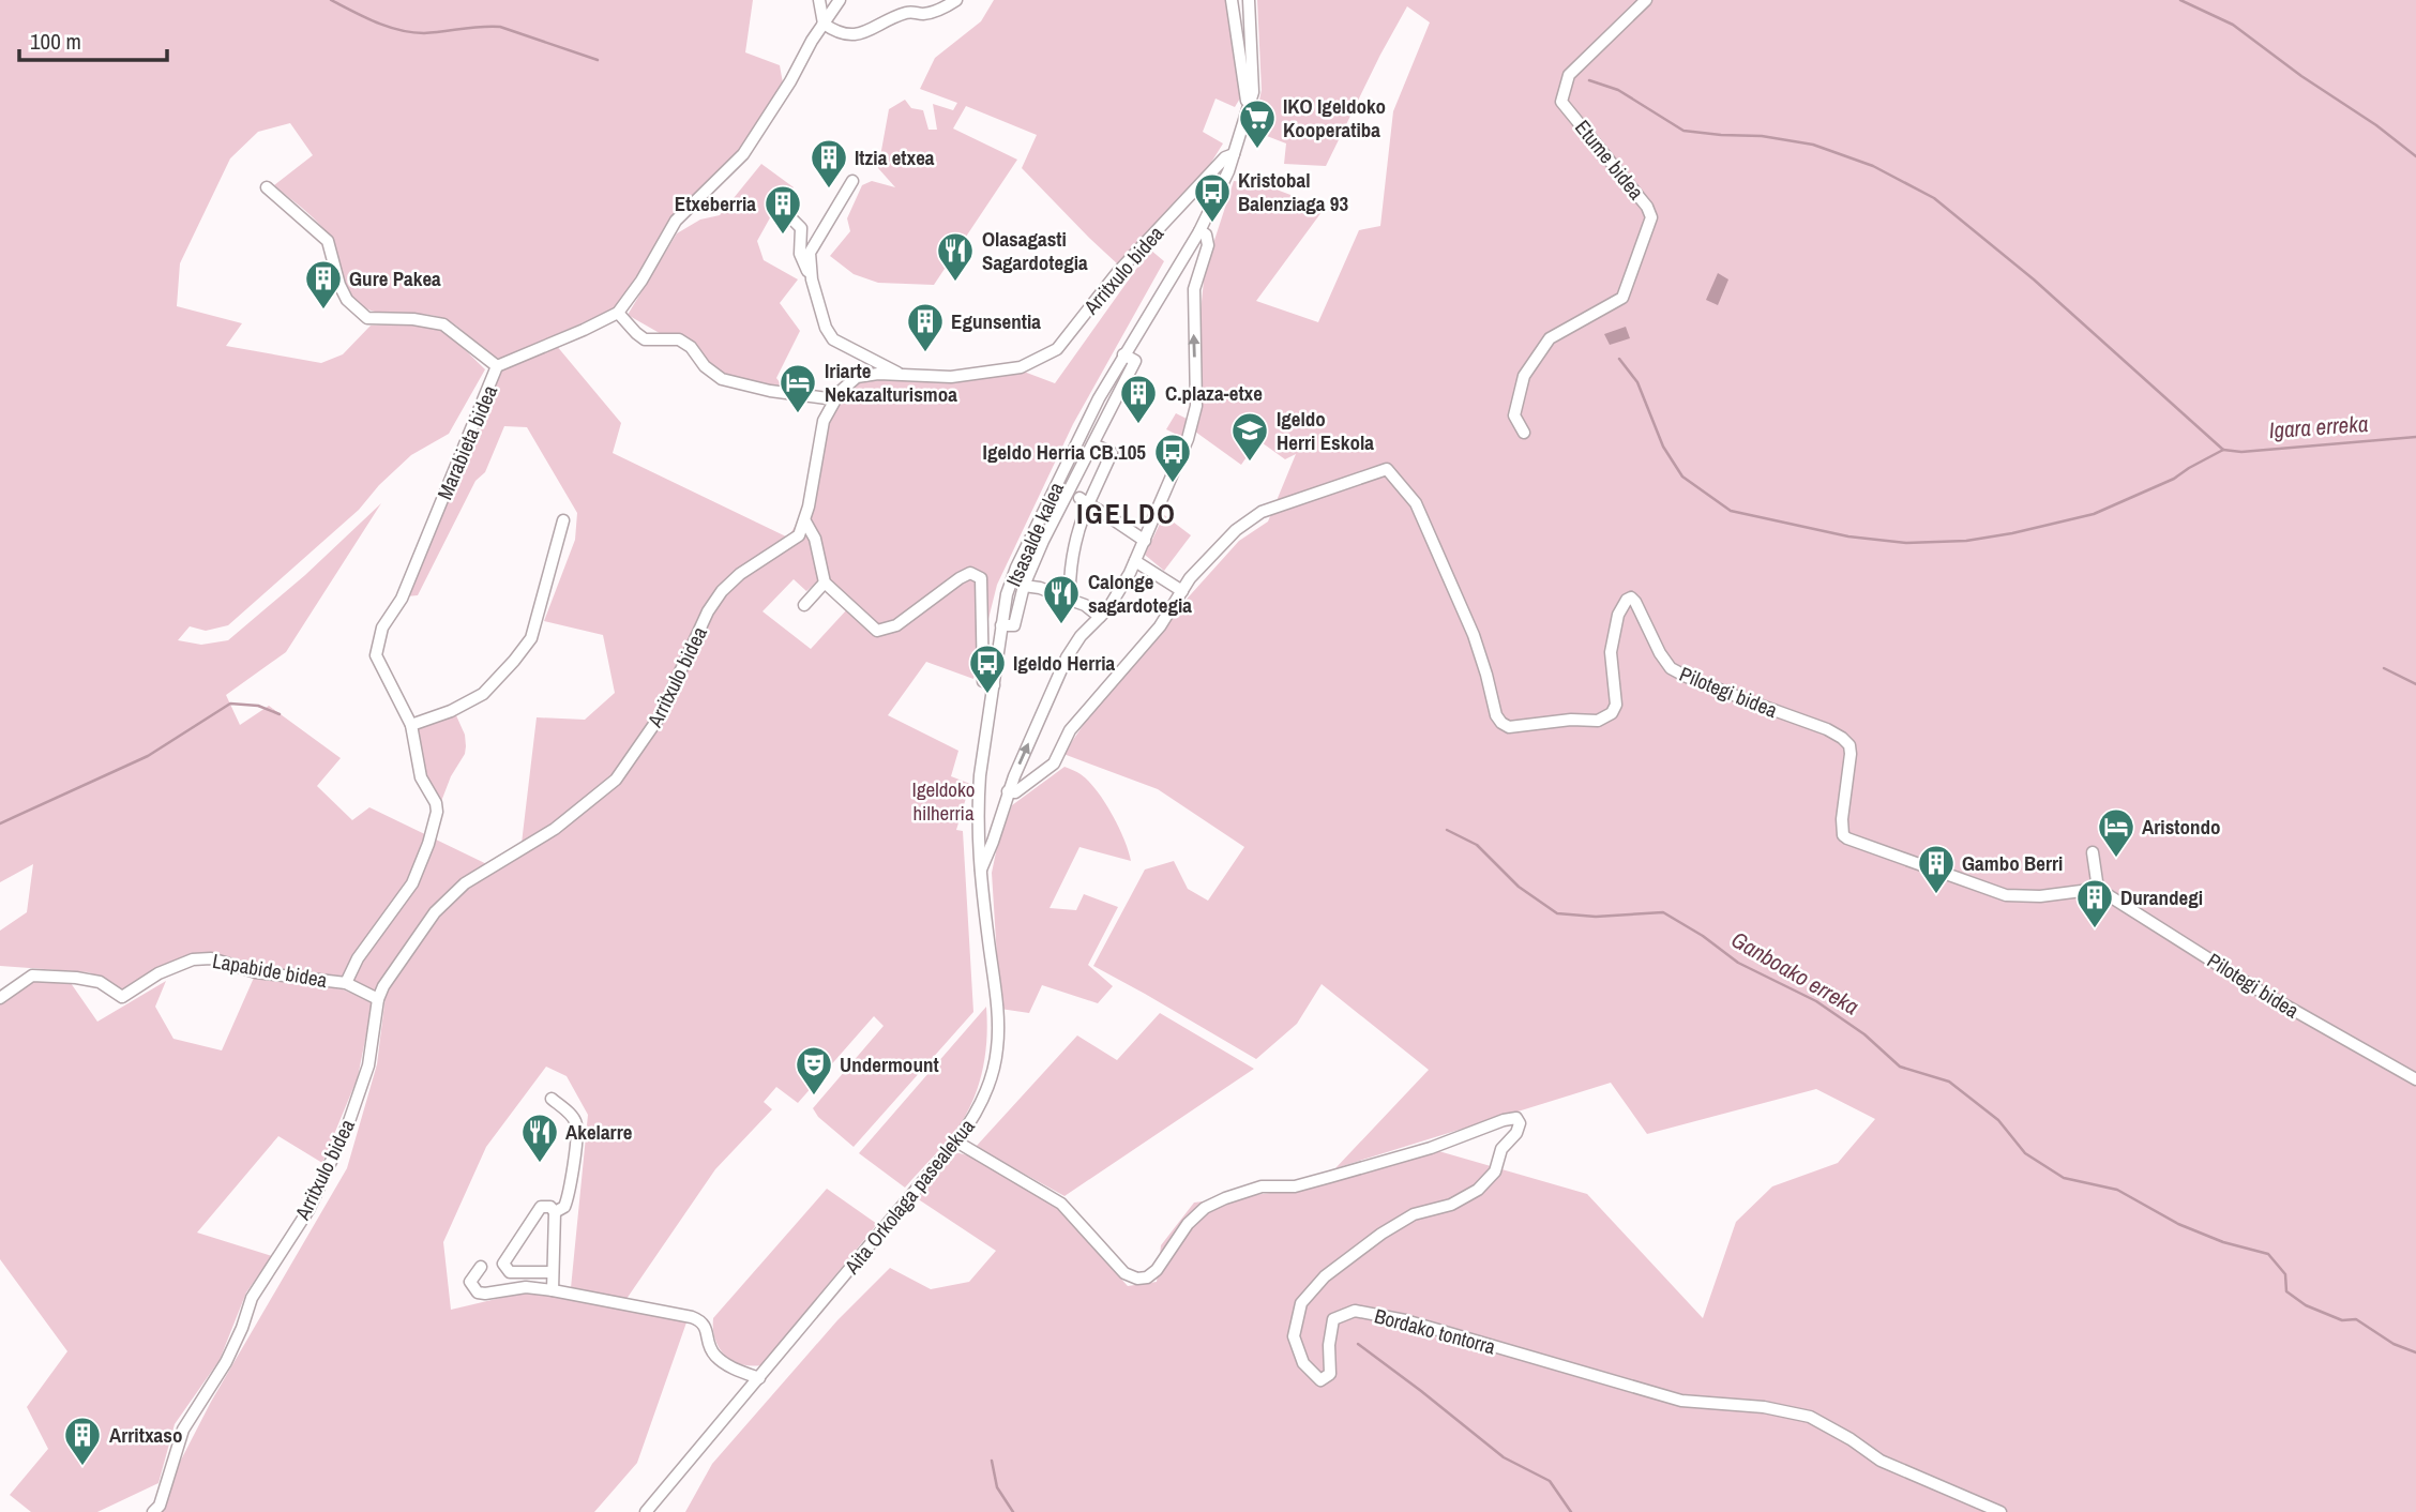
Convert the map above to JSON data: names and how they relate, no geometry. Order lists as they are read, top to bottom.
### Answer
{
  "streets": {
    "street": [
      "Etume bidea",
      "Arritxulo bidea",
      "Marabieta bidea",
      "Itsasalde kalea",
      "Pilotegi bidea",
      "Lapabide bidea",
      "Aita Orkolaga pasealekua",
      "Bordako tontorra"
    ]
  },
  "crossings": [
    ["Arritxulo bidea", "Itsasalde kalea"],
    ["Arritxulo bidea", "Lapabide bidea"],
    ["Marabieta bidea", "Lapabide bidea"],
    ["Itsasalde kalea", "Aita Orkolaga pasealekua"],
    ["Aita Orkolaga pasealekua", "Bordako tontorra"]
  ],
  "districts": ["IGELDO"],
  "water": ["Igara erreka", "Ganboako erreka"],
  "parks": ["Igeldoko hilherria"],
  "places": {
    "supermarket": ["IKO Igeldoko Kooperatiba"],
    "building": [
      "Itzia etxea",
      "Etxeberria",
      "Gure Pakea",
      "Egunsentia",
      "C.plaza-etxe",
      "Gambo Berri",
      "Durandegi",
      "Arritxaso"
    ],
    "bus stop": ["Kristobal Balenziaga 93", "Igeldo Herria CB.105", "Igeldo Herria"],
    "restaurant": ["Olasagasti Sagardotegia", "Calonge sagardotegia", "Akelarre"],
    "hotel": ["Iriarte Nekazalturismoa", "Aristondo"],
    "school or university": ["Igeldo Herri Eskola"],
    "theatre": ["Undermount"]
  },
  "scale_bar": "100 m"
}
